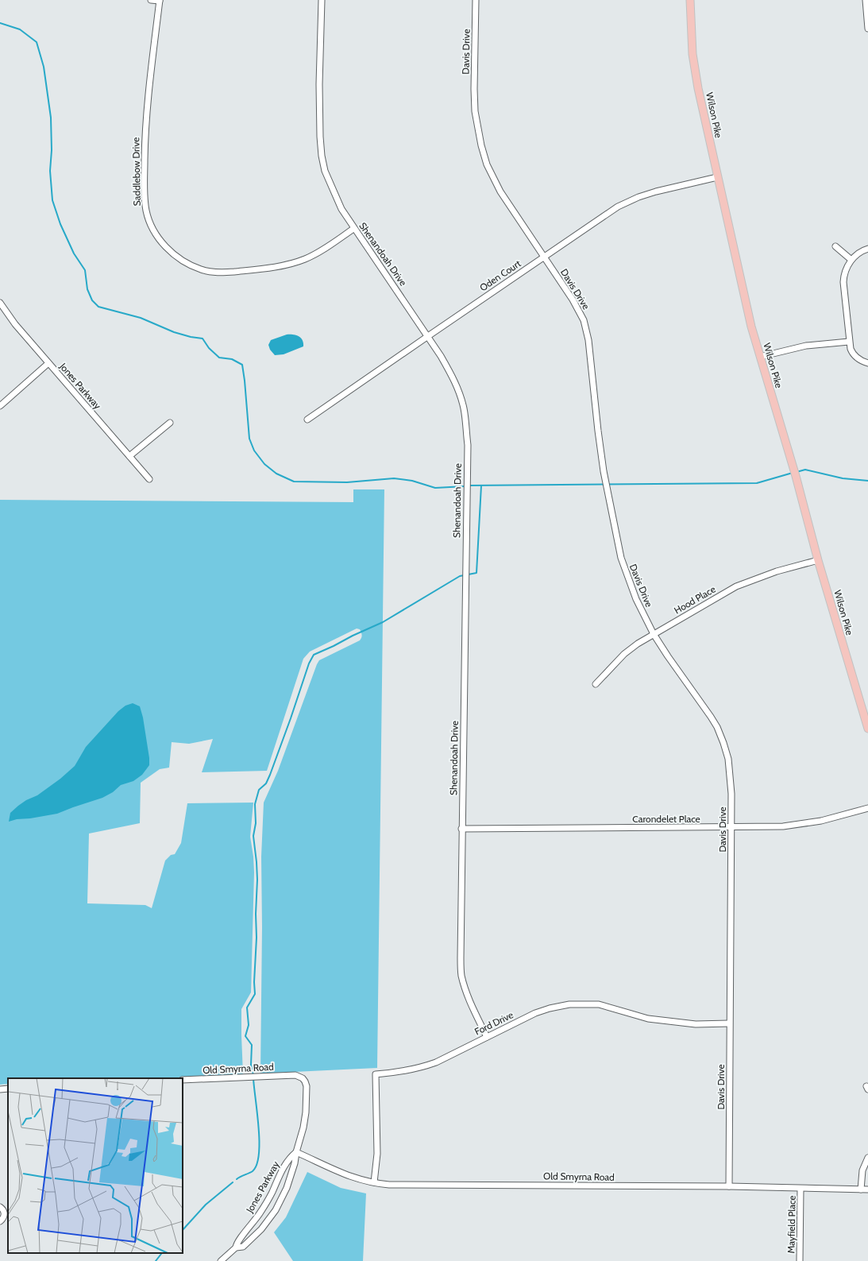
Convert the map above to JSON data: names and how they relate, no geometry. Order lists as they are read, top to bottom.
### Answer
{
  "streets": {
    "main road": ["Wilson Pike"],
    "street": [
      "Davis Drive",
      "Saddlebow Drive",
      "Shenandoah Drive",
      "Oden Court",
      "Jones Parkway",
      "Hood Place",
      "Carondelet Place",
      "Ford Drive",
      "Old Smyrna Road",
      "Mayfield Place"
    ]
  },
  "crossings": [
    ["Davis Drive", "Oden Court"],
    ["Davis Drive", "Hood Place"],
    ["Davis Drive", "Carondelet Place"],
    ["Davis Drive", "Ford Drive"],
    ["Davis Drive", "Old Smyrna Road"],
    ["Wilson Pike", "Oden Court"],
    ["Wilson Pike", "Hood Place"],
    ["Saddlebow Drive", "Shenandoah Drive"],
    ["Shenandoah Drive", "Oden Court"],
    ["Shenandoah Drive", "Carondelet Place"],
    ["Shenandoah Drive", "Ford Drive"],
    ["Jones Parkway", "Old Smyrna Road"],
    ["Ford Drive", "Old Smyrna Road"],
    ["Old Smyrna Road", "Mayfield Place"]
  ]
}
